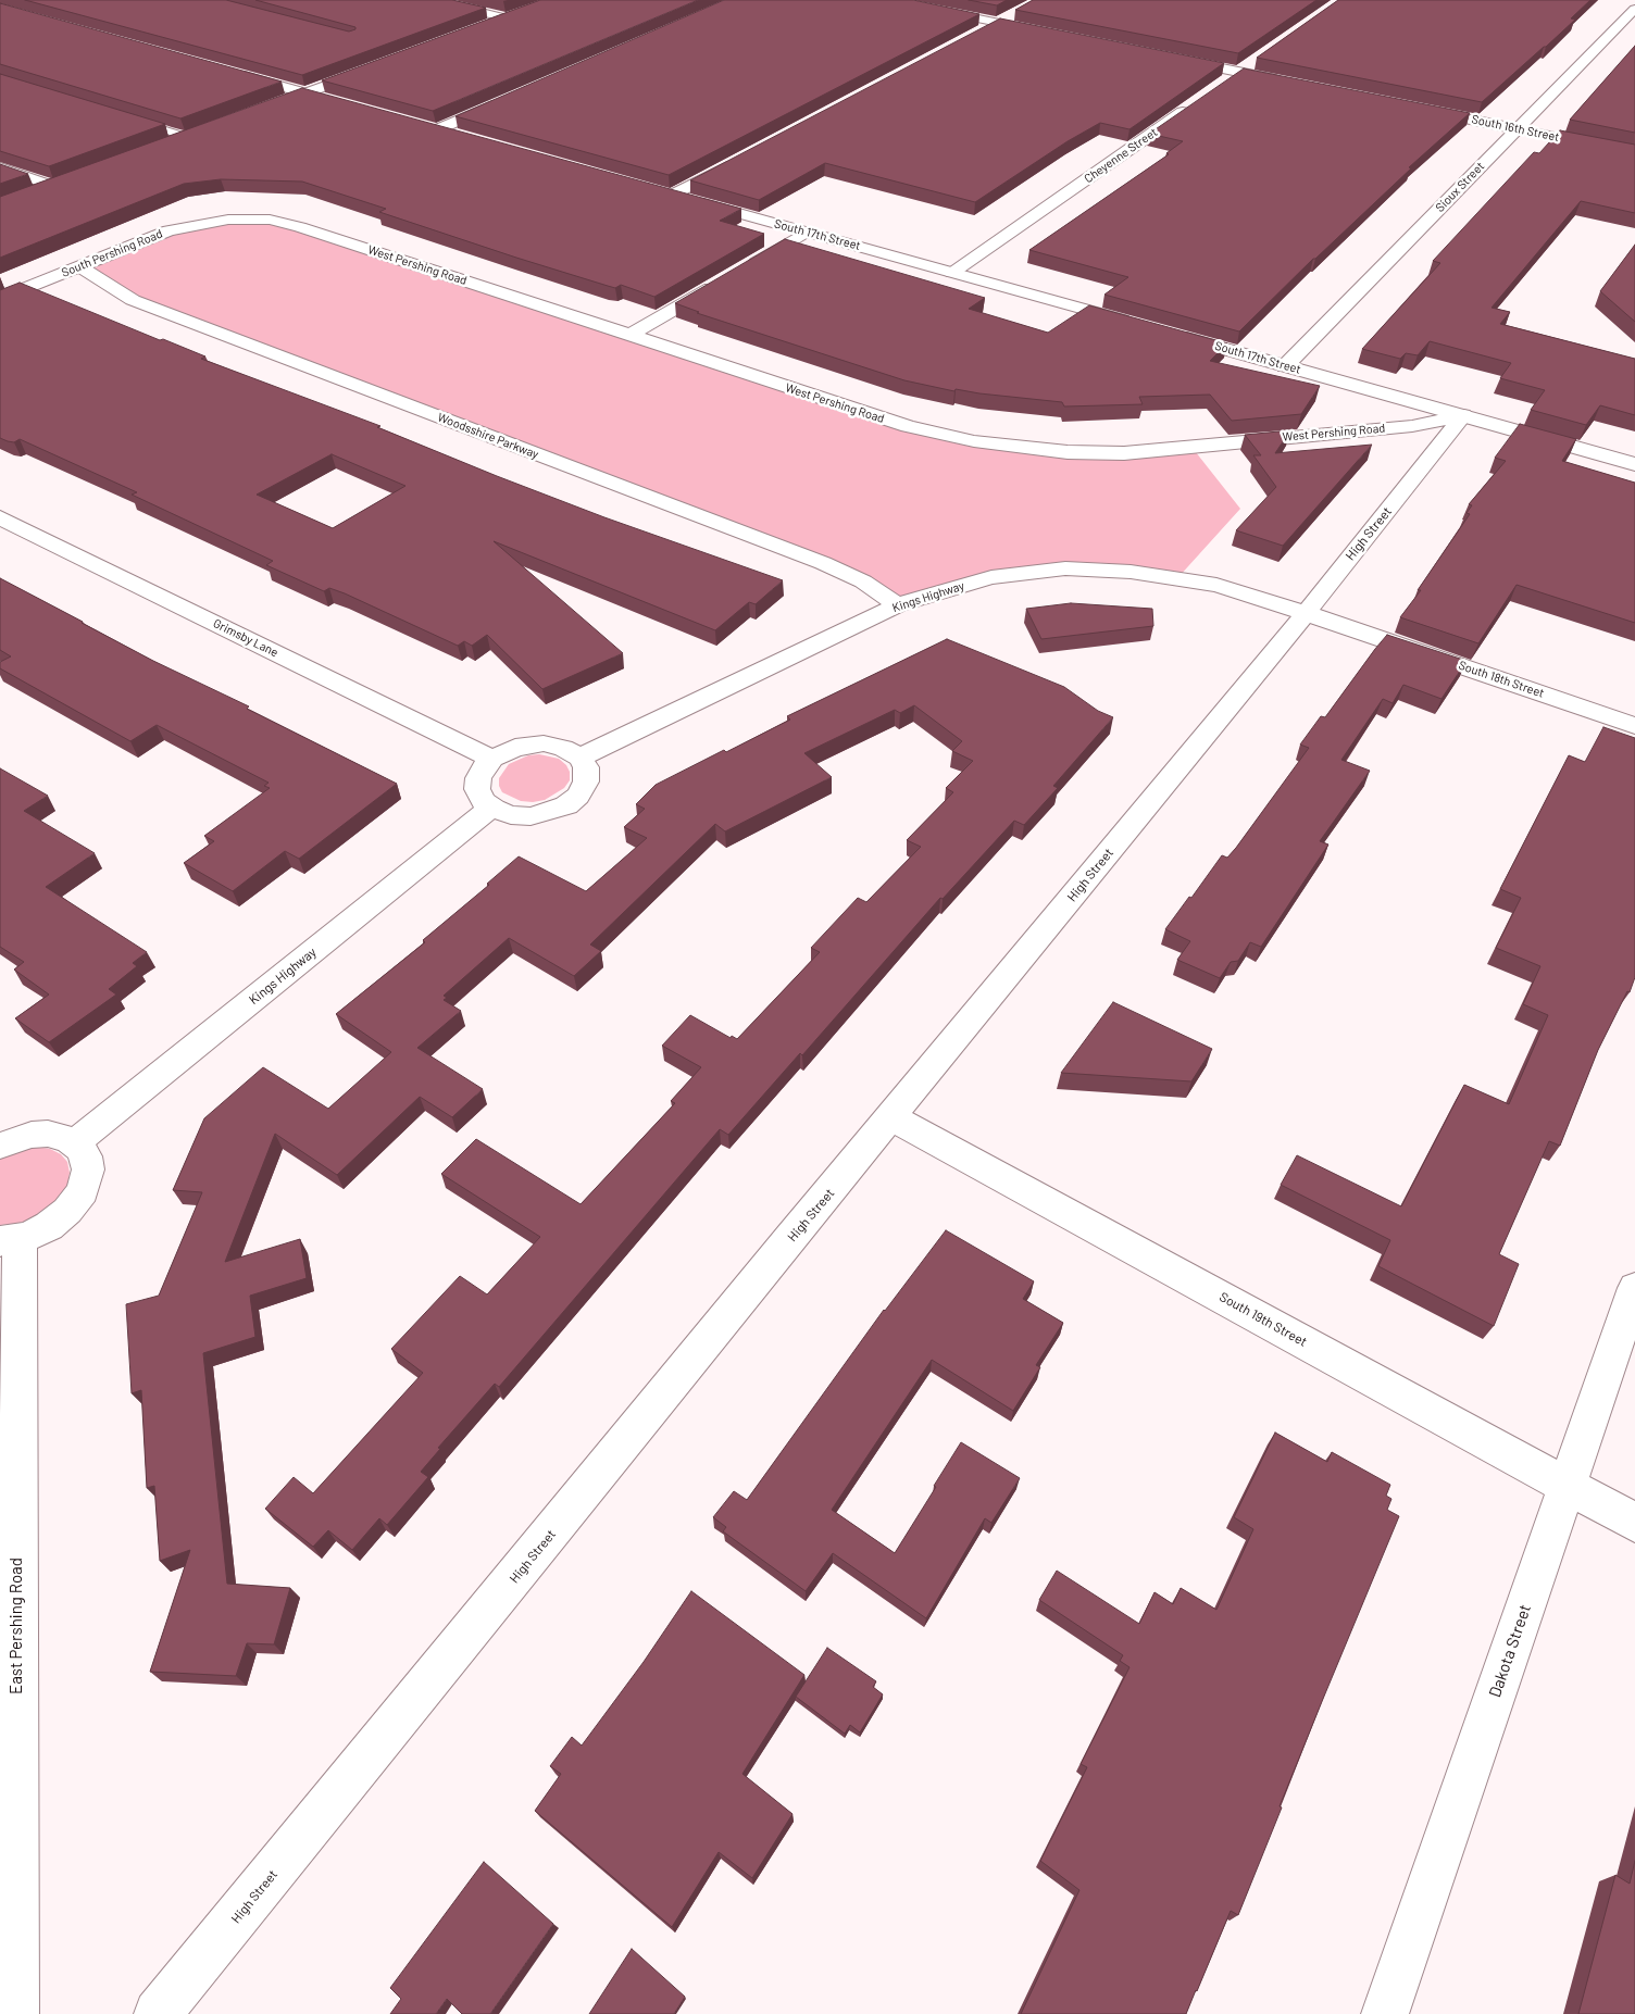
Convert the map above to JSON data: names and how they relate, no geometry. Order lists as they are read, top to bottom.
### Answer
{
  "streets": {
    "street": [
      "South 16th Street",
      "Cheyenne Street",
      "Sioux Street",
      "South 17th Street",
      "South Pershing Road",
      "West Pershing Road",
      "Woodsshire Parkway",
      "High Street",
      "Kings Highway",
      "Grimsby Lane",
      "South 18th Street",
      "South 19th Street",
      "East Pershing Road",
      "Dakota Street"
    ]
  },
  "crossings": [
    ["South 16th Street", "Sioux Street"],
    ["Cheyenne Street", "South 17th Street"],
    ["Sioux Street", "South 17th Street"],
    ["South 17th Street", "West Pershing Road"],
    ["South 17th Street", "High Street"],
    ["South Pershing Road", "West Pershing Road"],
    ["South Pershing Road", "Woodsshire Parkway"],
    ["West Pershing Road", "High Street"],
    ["Woodsshire Parkway", "Kings Highway"],
    ["High Street", "Kings Highway"],
    ["High Street", "South 18th Street"],
    ["High Street", "South 19th Street"],
    ["Kings Highway", "Grimsby Lane"],
    ["Kings Highway", "South 18th Street"],
    ["South 19th Street", "Dakota Street"]
  ]
}
